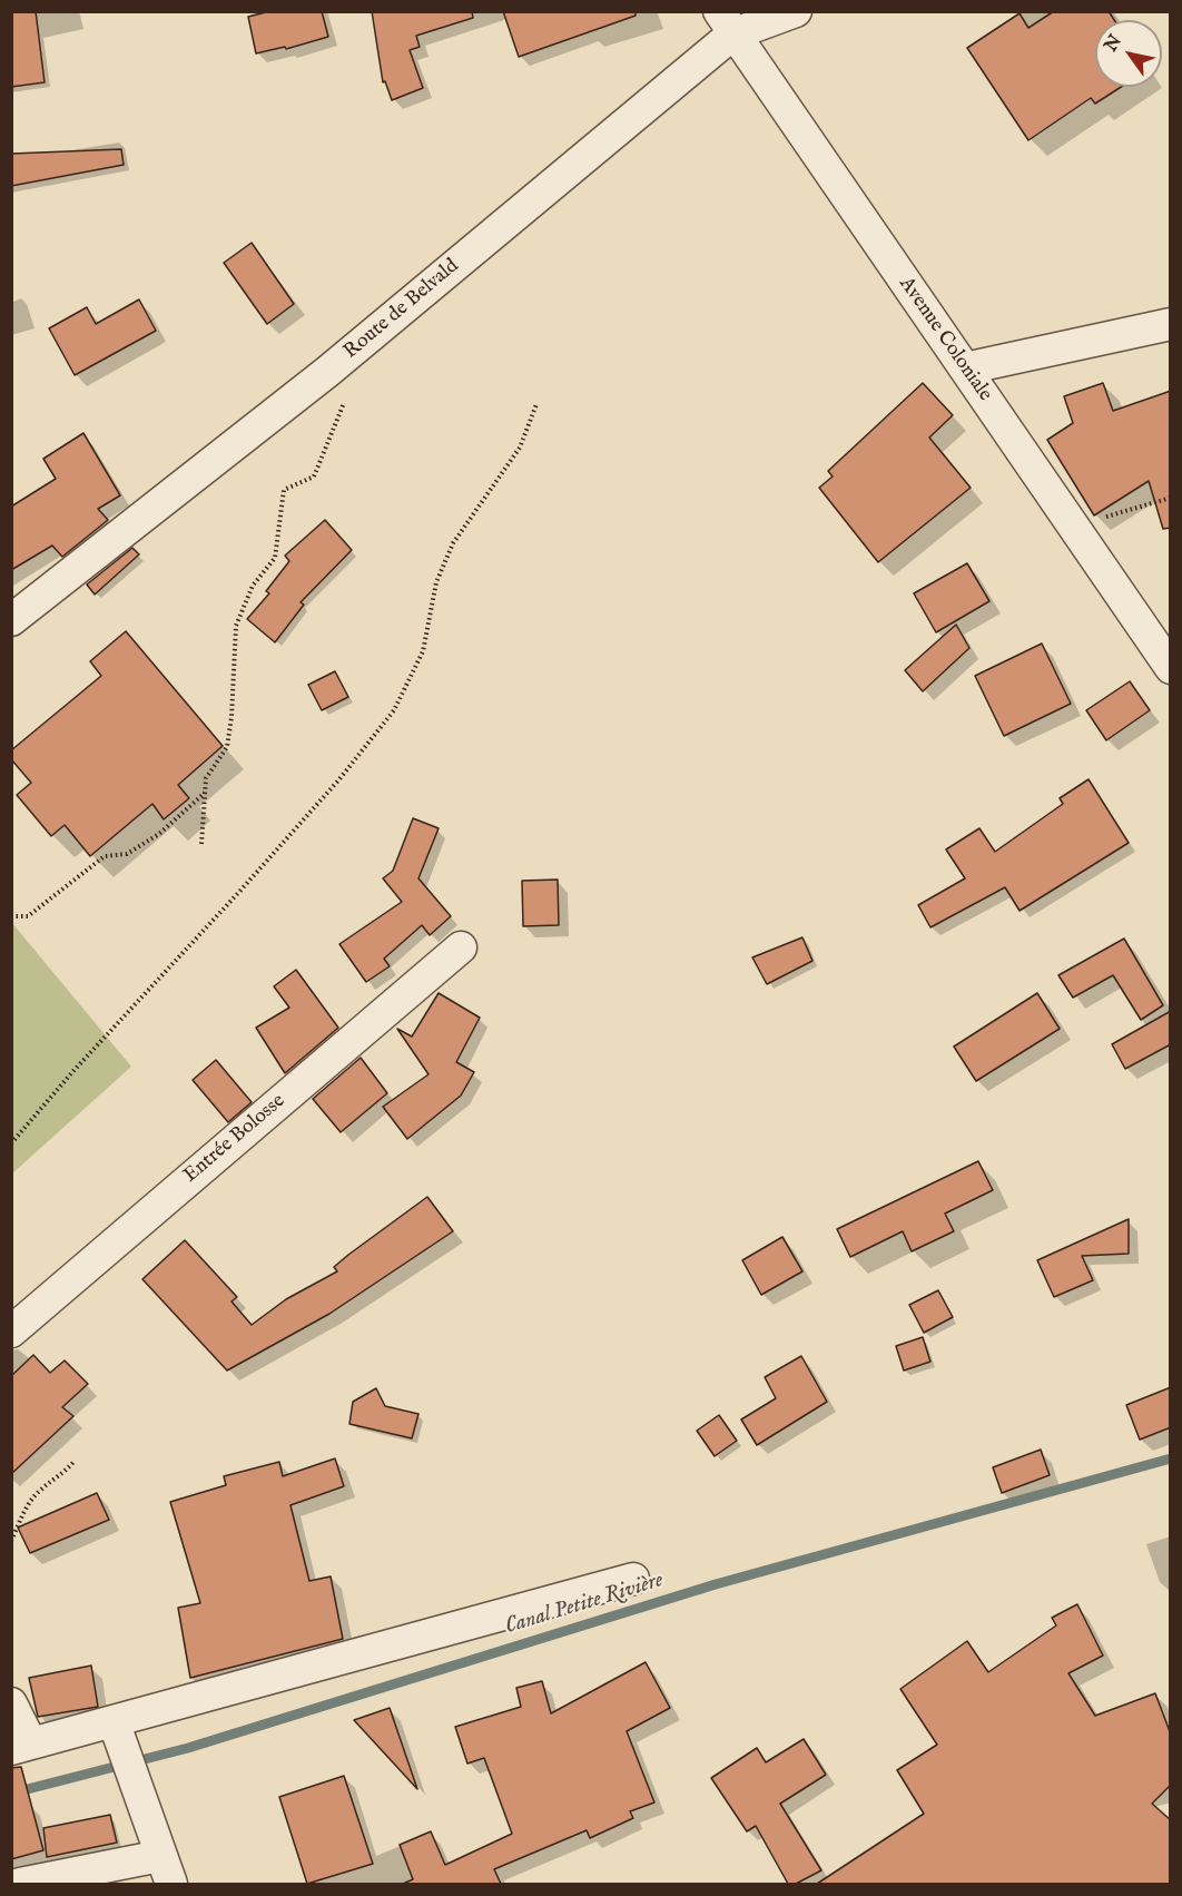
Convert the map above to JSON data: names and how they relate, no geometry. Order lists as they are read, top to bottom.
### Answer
{
  "streets": {
    "street": ["Route de Belvald", "Avenue Coloniale", "Entrée Bolosse"]
  },
  "crossings": [
    ["Route de Belvald", "Avenue Coloniale"]
  ],
  "water": ["Canal Petite Rivière"],
  "north": "top left"
}
